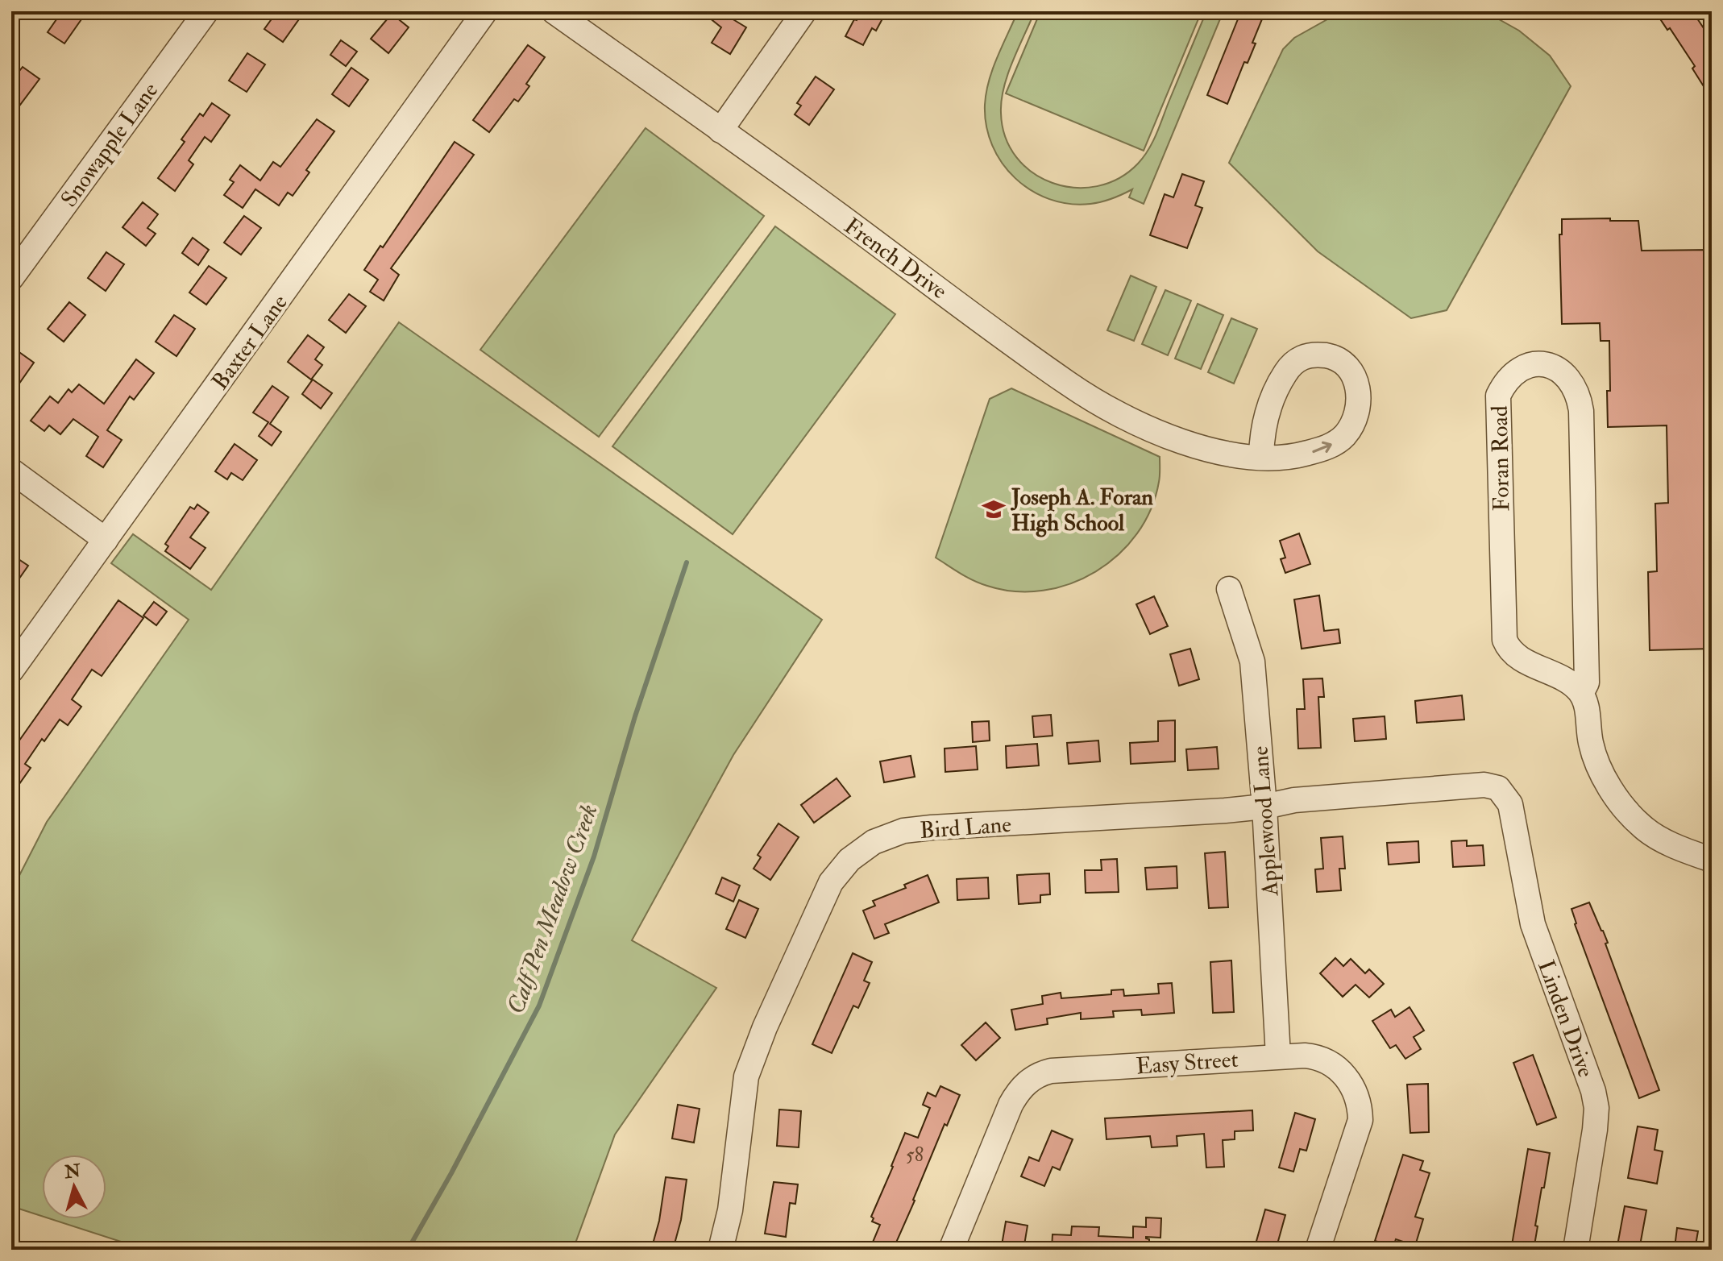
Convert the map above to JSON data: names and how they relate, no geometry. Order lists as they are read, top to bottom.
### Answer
{
  "streets": {
    "street": [
      "Snowapple Lane",
      "French Drive",
      "Baxter Lane",
      "Foran Road",
      "Applewood Lane",
      "Bird Lane",
      "Linden Drive",
      "Easy Street"
    ]
  },
  "crossings": [
    ["Applewood Lane", "Bird Lane"],
    ["Applewood Lane", "Easy Street"],
    ["Bird Lane", "Linden Drive"]
  ],
  "water": ["Calf Pen Meadow Creek"],
  "places": {
    "school or university": ["Joseph A. Foran High School"]
  },
  "house_numbers": ["58"],
  "north": "top"
}
